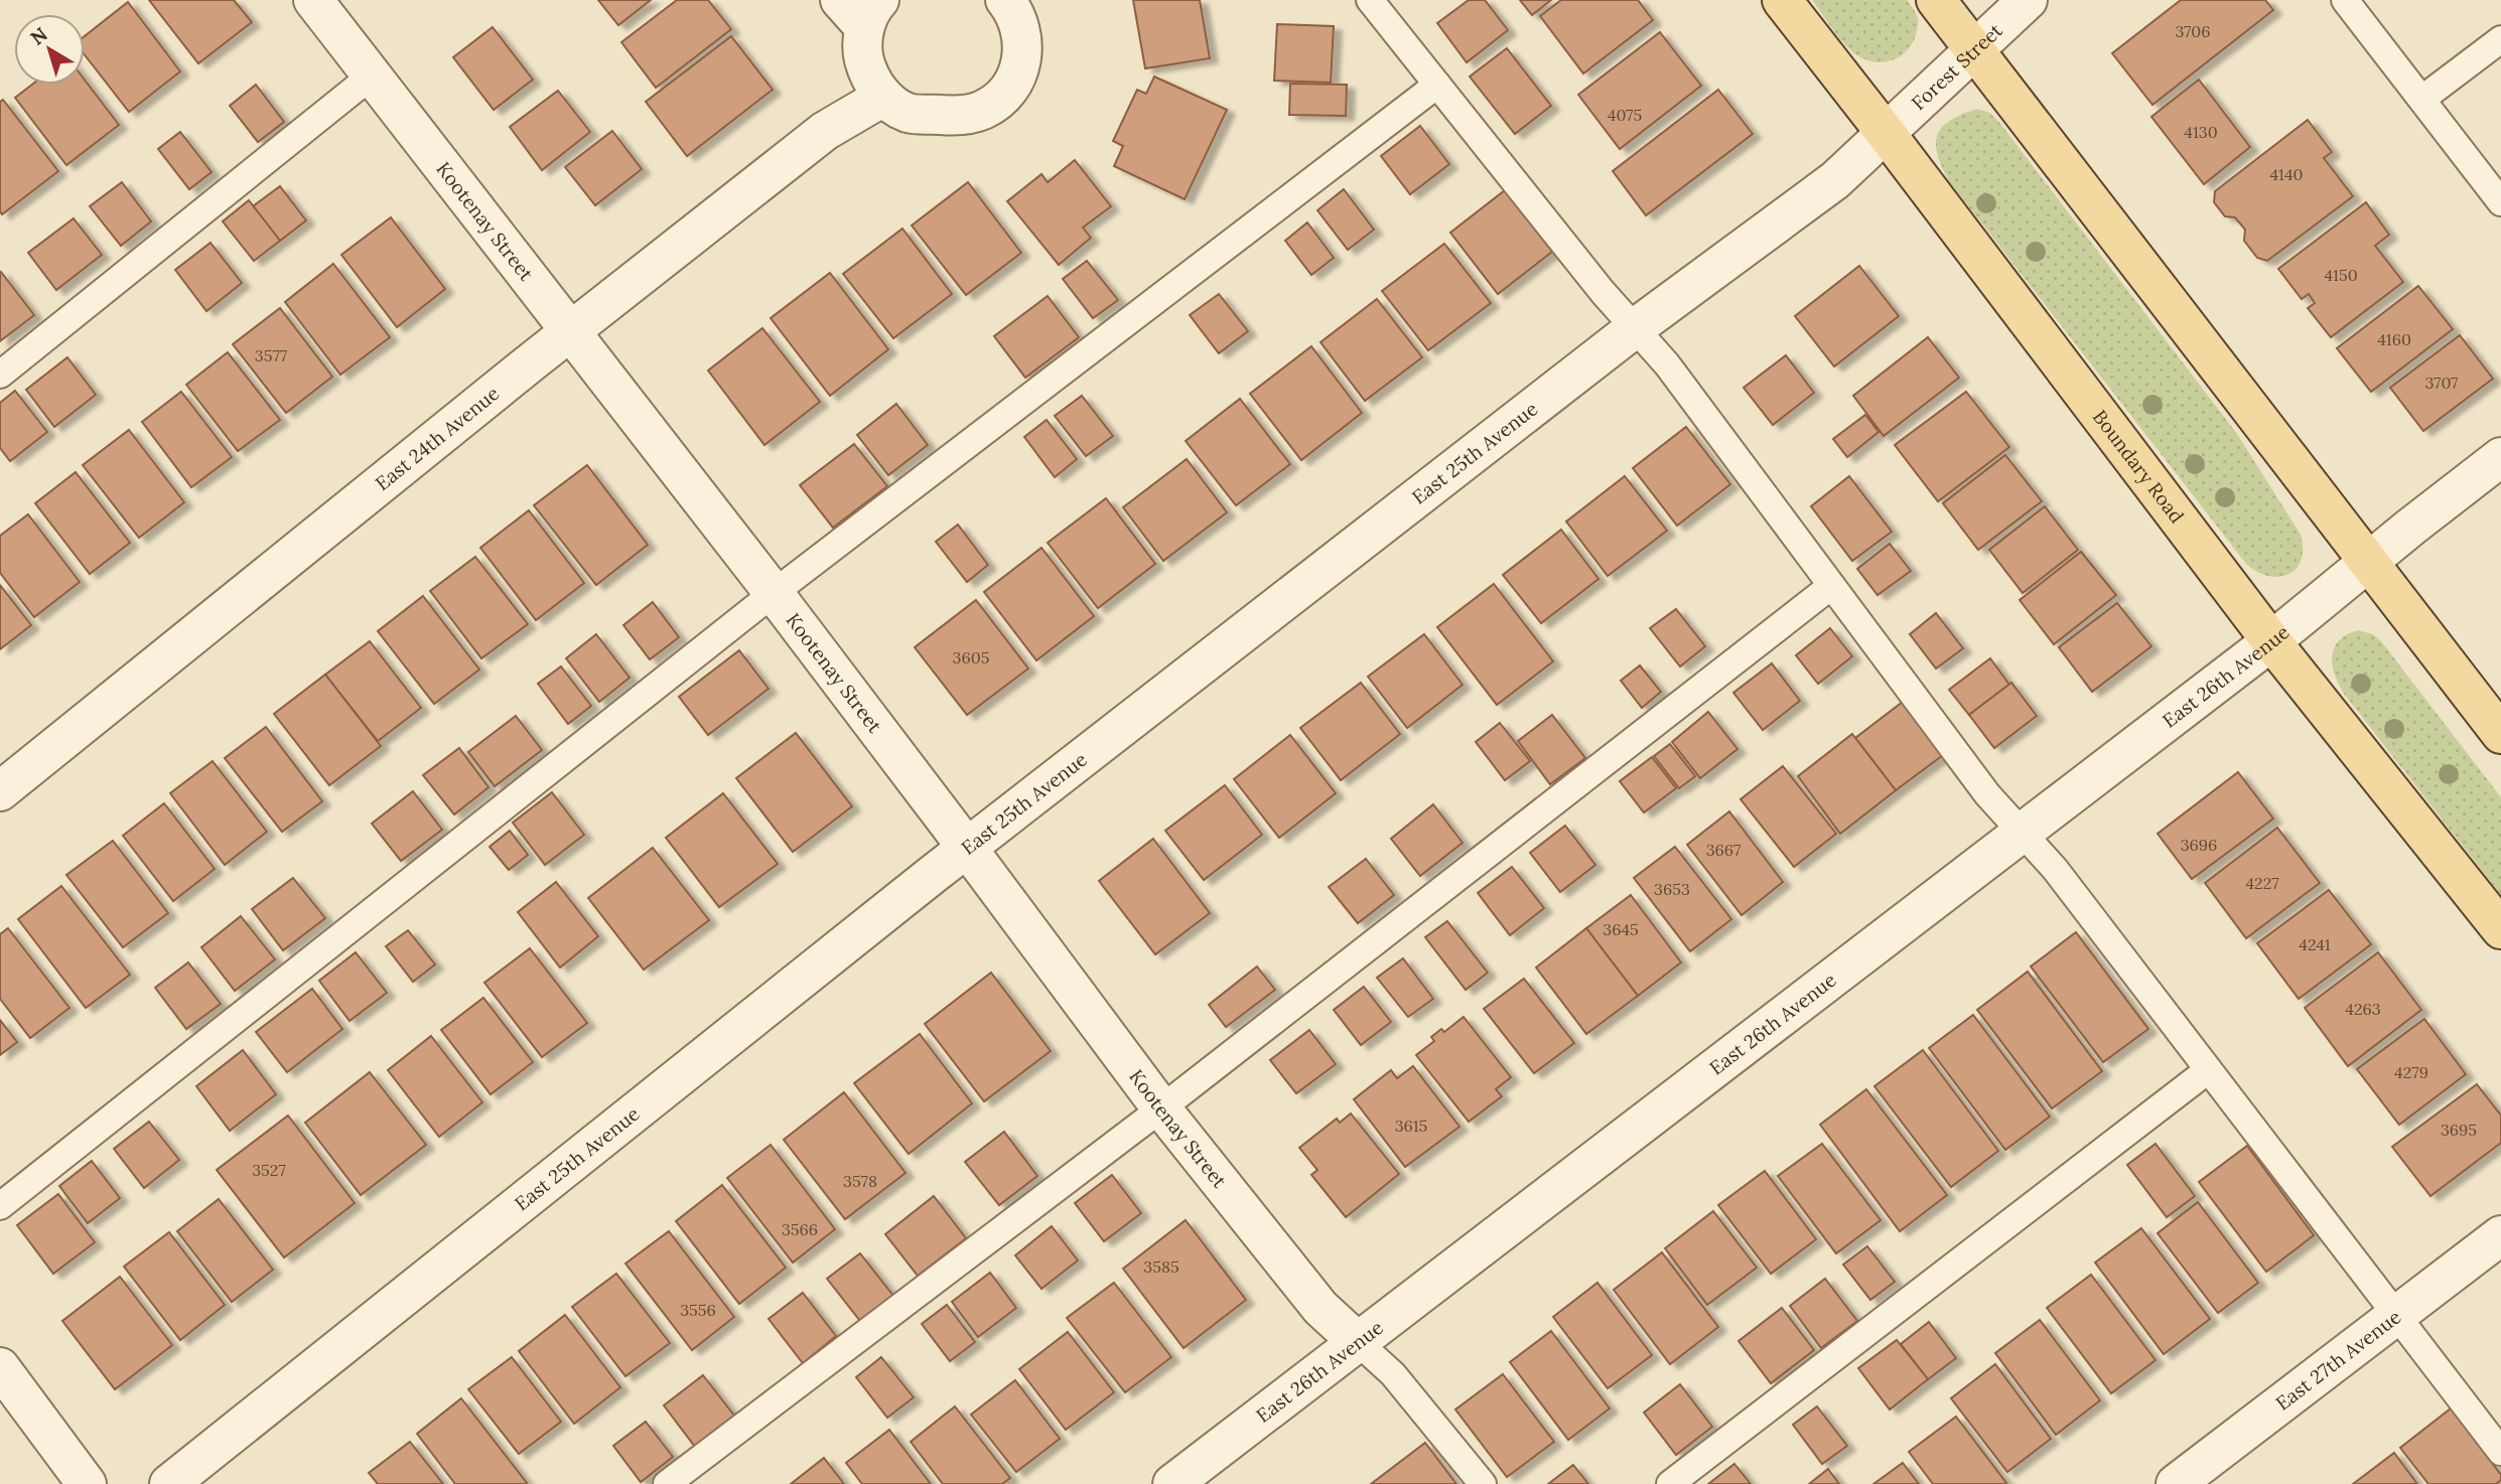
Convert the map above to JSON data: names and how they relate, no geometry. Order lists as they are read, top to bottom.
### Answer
{
  "streets": {
    "main road": ["Boundary Road"],
    "street": [
      "Forest Street",
      "Kootenay Street",
      "East 24th Avenue",
      "East 25th Avenue",
      "East 26th Avenue",
      "East 27th Avenue"
    ]
  },
  "crossings": [
    ["Forest Street", "East 25th Avenue"],
    ["Forest Street", "Boundary Road"],
    ["Kootenay Street", "East 24th Avenue"],
    ["Kootenay Street", "East 25th Avenue"],
    ["Kootenay Street", "East 26th Avenue"],
    ["East 25th Avenue", "Boundary Road"],
    ["Boundary Road", "East 26th Avenue"]
  ],
  "house_numbers": [
    "3706",
    "4075",
    "4130",
    "4140",
    "4150",
    "4160",
    "3577",
    "3707",
    "3605",
    "3696",
    "3667",
    "4227",
    "3653",
    "3645",
    "4241",
    "4263",
    "4279",
    "3615",
    "3695",
    "3527",
    "3578",
    "3566",
    "3585",
    "3556"
  ],
  "north": "top left"
}
